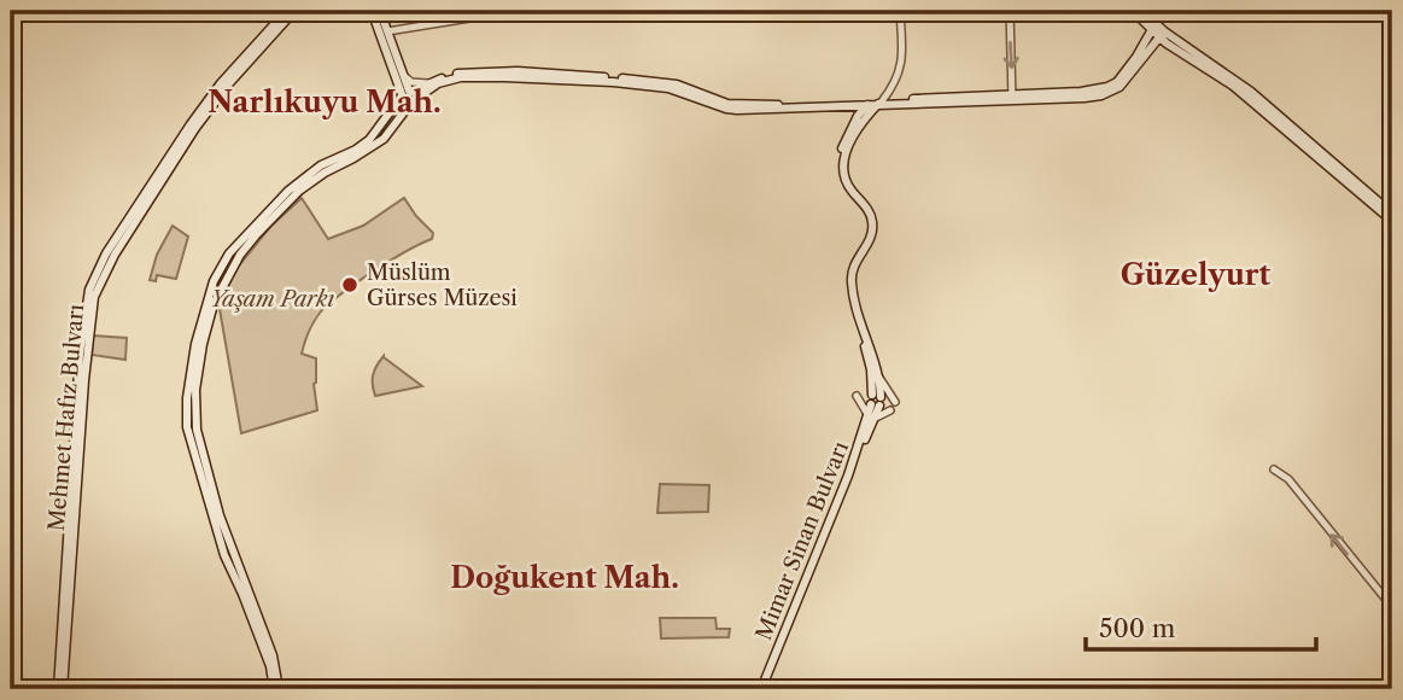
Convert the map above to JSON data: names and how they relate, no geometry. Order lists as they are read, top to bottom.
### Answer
{
  "streets": {
    "main road": ["Mehmet Hafız Bulvarı", "Mimar Sinan Bulvarı"]
  },
  "districts": ["Narlıkuyu Mah.", "Güzelyurt", "Doğukent Mah."],
  "parks": ["Yaşam Parkı"],
  "places": ["Müslüm Gürses Müzesi"],
  "scale_bar": "500 m"
}
